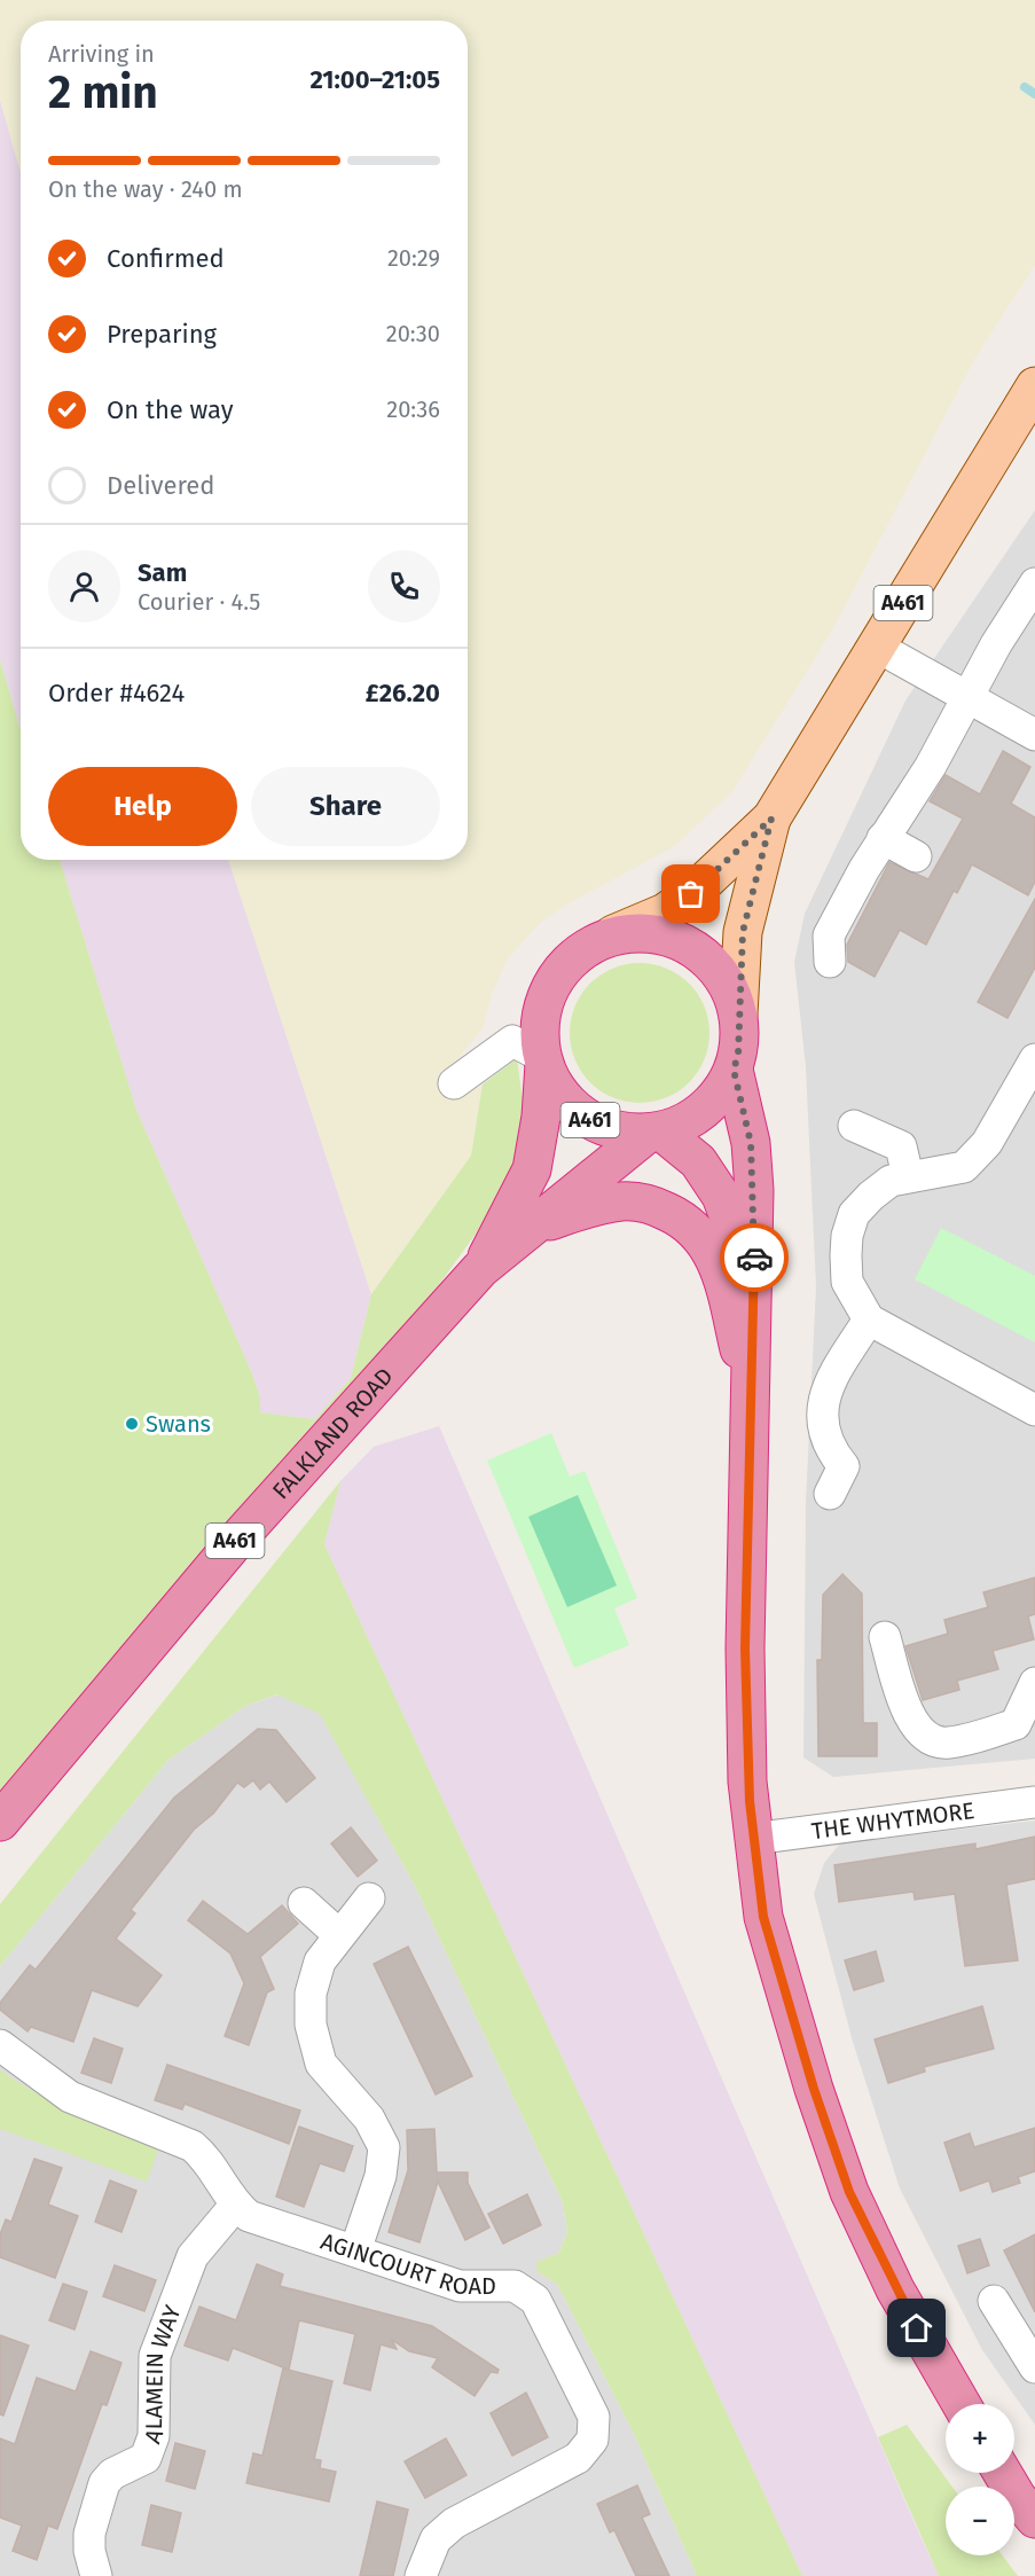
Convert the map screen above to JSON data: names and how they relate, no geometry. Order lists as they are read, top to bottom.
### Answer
{
  "streets": {
    "highway": ["A461", "FALKLAND ROAD"],
    "street": ["THE WHYTMORE", "AGINCOURT ROAD", "ALAMEIN WAY"]
  },
  "crossings": [
    ["A461", "FALKLAND ROAD"],
    ["A461", "THE WHYTMORE"],
    ["AGINCOURT ROAD", "ALAMEIN WAY"]
  ],
  "places": ["Swans"],
  "page": {
    "heading": ["2 min", "Arriving in", "21:00–21:05"],
    "panel": [
      "Sam",
      "Courier · 4.5",
      "Order #4624",
      "£26.20"
    ],
    "bar": "On the way · 240 m",
    "list": [
      ["Confirmed", "20:29"],
      ["Preparing", "20:30"],
      ["On the way", "20:36"],
      "Delivered"
    ],
    "buttons": ["Help", "Share"],
    "map_buttons": ["+", "−"]
  }
}
